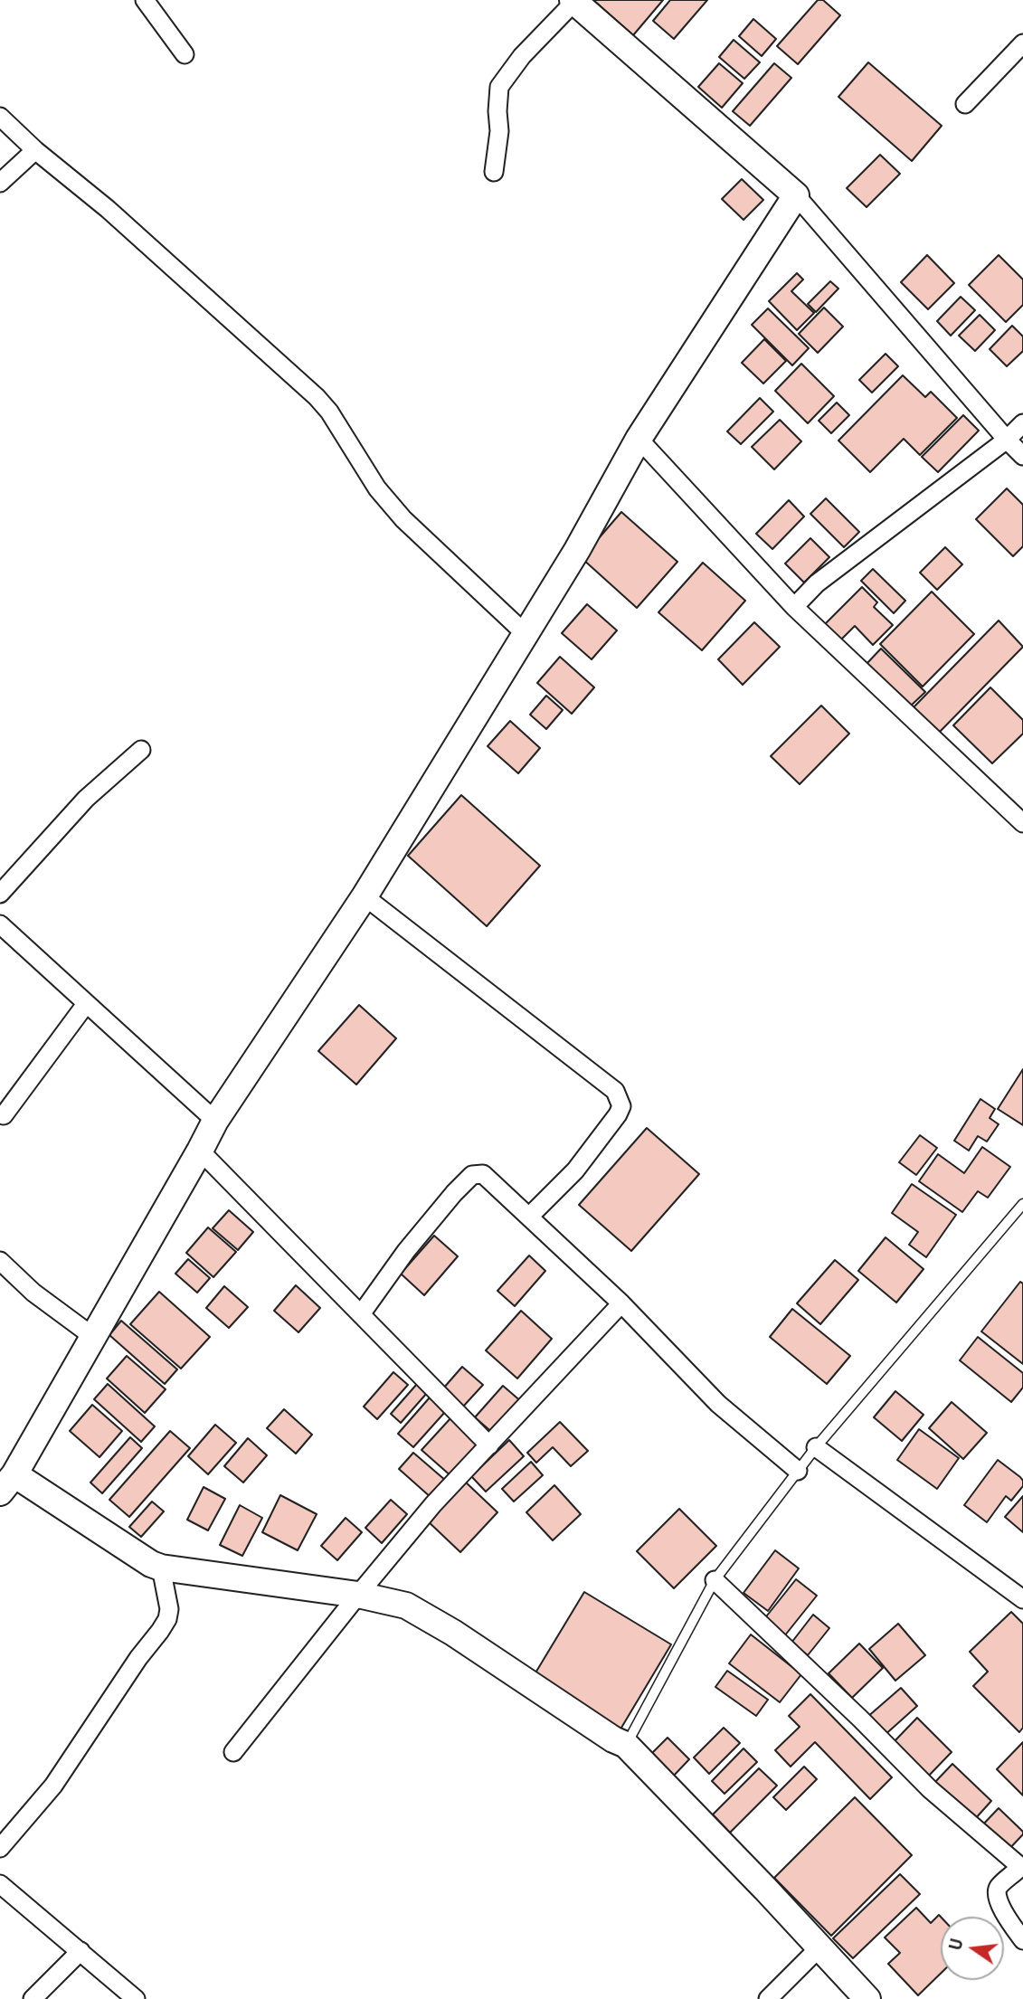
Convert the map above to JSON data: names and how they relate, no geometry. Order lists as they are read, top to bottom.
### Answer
{
  "north": "left"
}
